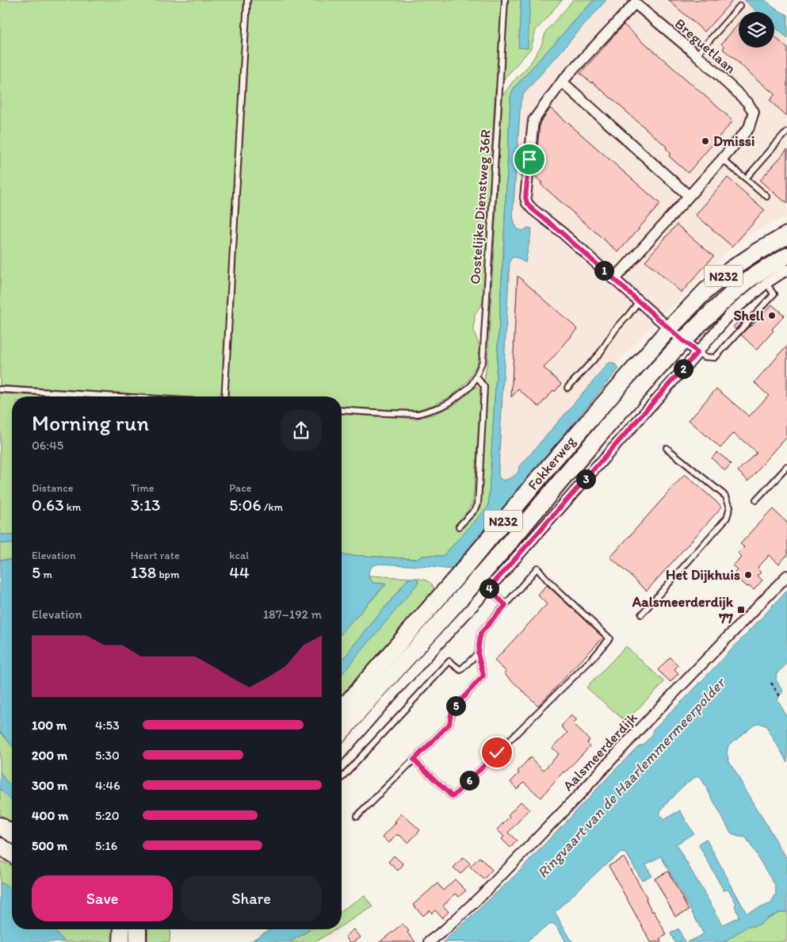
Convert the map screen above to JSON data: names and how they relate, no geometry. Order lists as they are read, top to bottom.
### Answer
{
  "streets": {
    "main road": ["N232", "Fokkerweg"],
    "street": ["Breguetlaan", "Aalsmeerderdijk"],
    "lane": ["Oostelijke Dienstweg 36R"]
  },
  "crossings": [
    ["Breguetlaan", "Fokkerweg"]
  ],
  "water": ["Ringvaart van de Haarlemmermeerpolder"],
  "places": {
    "other": ["Dmissi", "Shell", "Het Dijkhuis"],
    "transit": ["Aalsmeerderdijk 77"]
  },
  "page": {
    "pins": [
      "1",
      "2",
      "3",
      "4",
      "5",
      "6"
    ],
    "heading": ["Morning run", "06:45"],
    "stats": [
      ["Distance", "0.63 km"],
      ["Time", "3:13"],
      ["Pace", "5:06 /km"],
      ["Elevation", "5 m"],
      ["Heart rate", "138 bpm"],
      ["kcal", "44"]
    ],
    "chart": ["Elevation", "187–192 m"],
    "list": [
      {
        "name": "100 m",
        "note": "4:53"
      },
      {
        "name": "200 m",
        "note": "5:30"
      },
      {
        "name": "300 m",
        "note": "4:46"
      },
      {
        "name": "400 m",
        "note": "5:20"
      },
      {
        "name": "500 m",
        "note": "5:16"
      }
    ],
    "buttons": ["Save", "Share"]
  }
}
